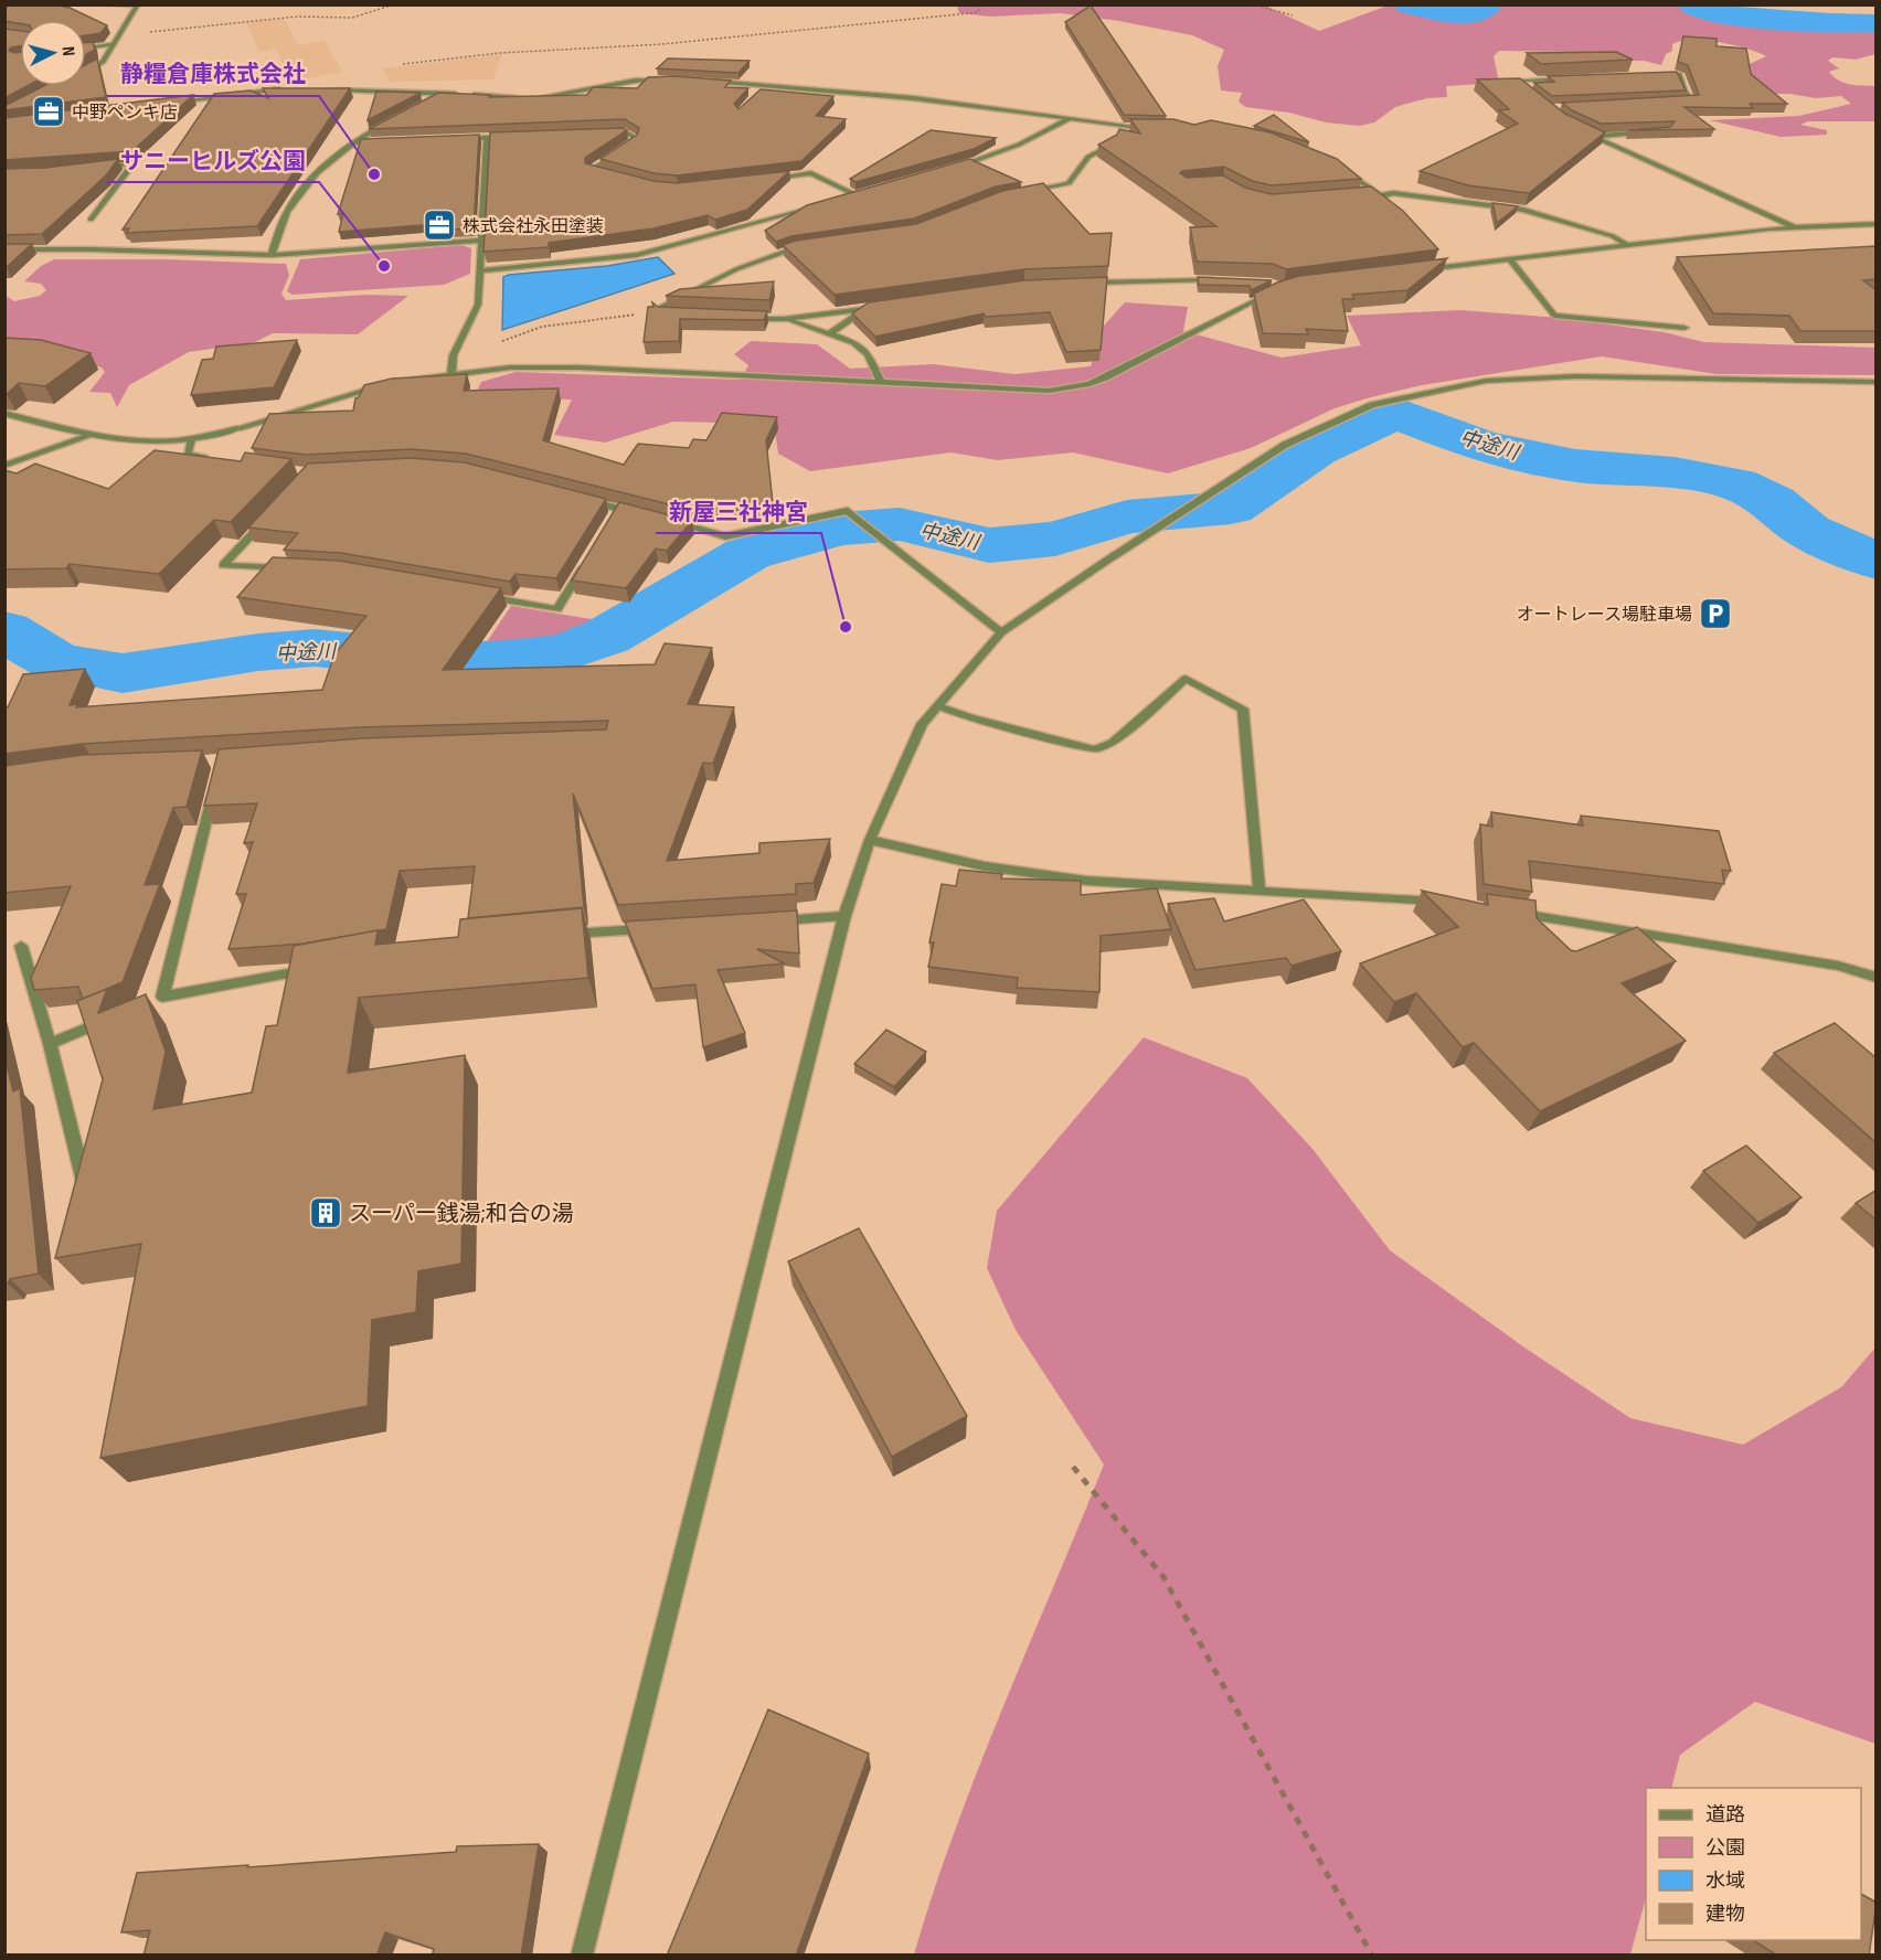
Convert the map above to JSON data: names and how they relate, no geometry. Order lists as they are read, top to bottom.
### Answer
{
  "water": ["中途川"],
  "places": {
    "office": ["中野ペンキ店", "株式会社永田塗装"],
    "other": ["静糧倉庫株式会社", "サニーヒルズ公園", "新屋三社神宮"],
    "parking": ["オートレース場駐車場"],
    "building": ["スーパー銭湯;和合の湯"]
  },
  "legend": [
    "道路",
    "公園",
    "水域",
    "建物"
  ],
  "north": "right"
}
